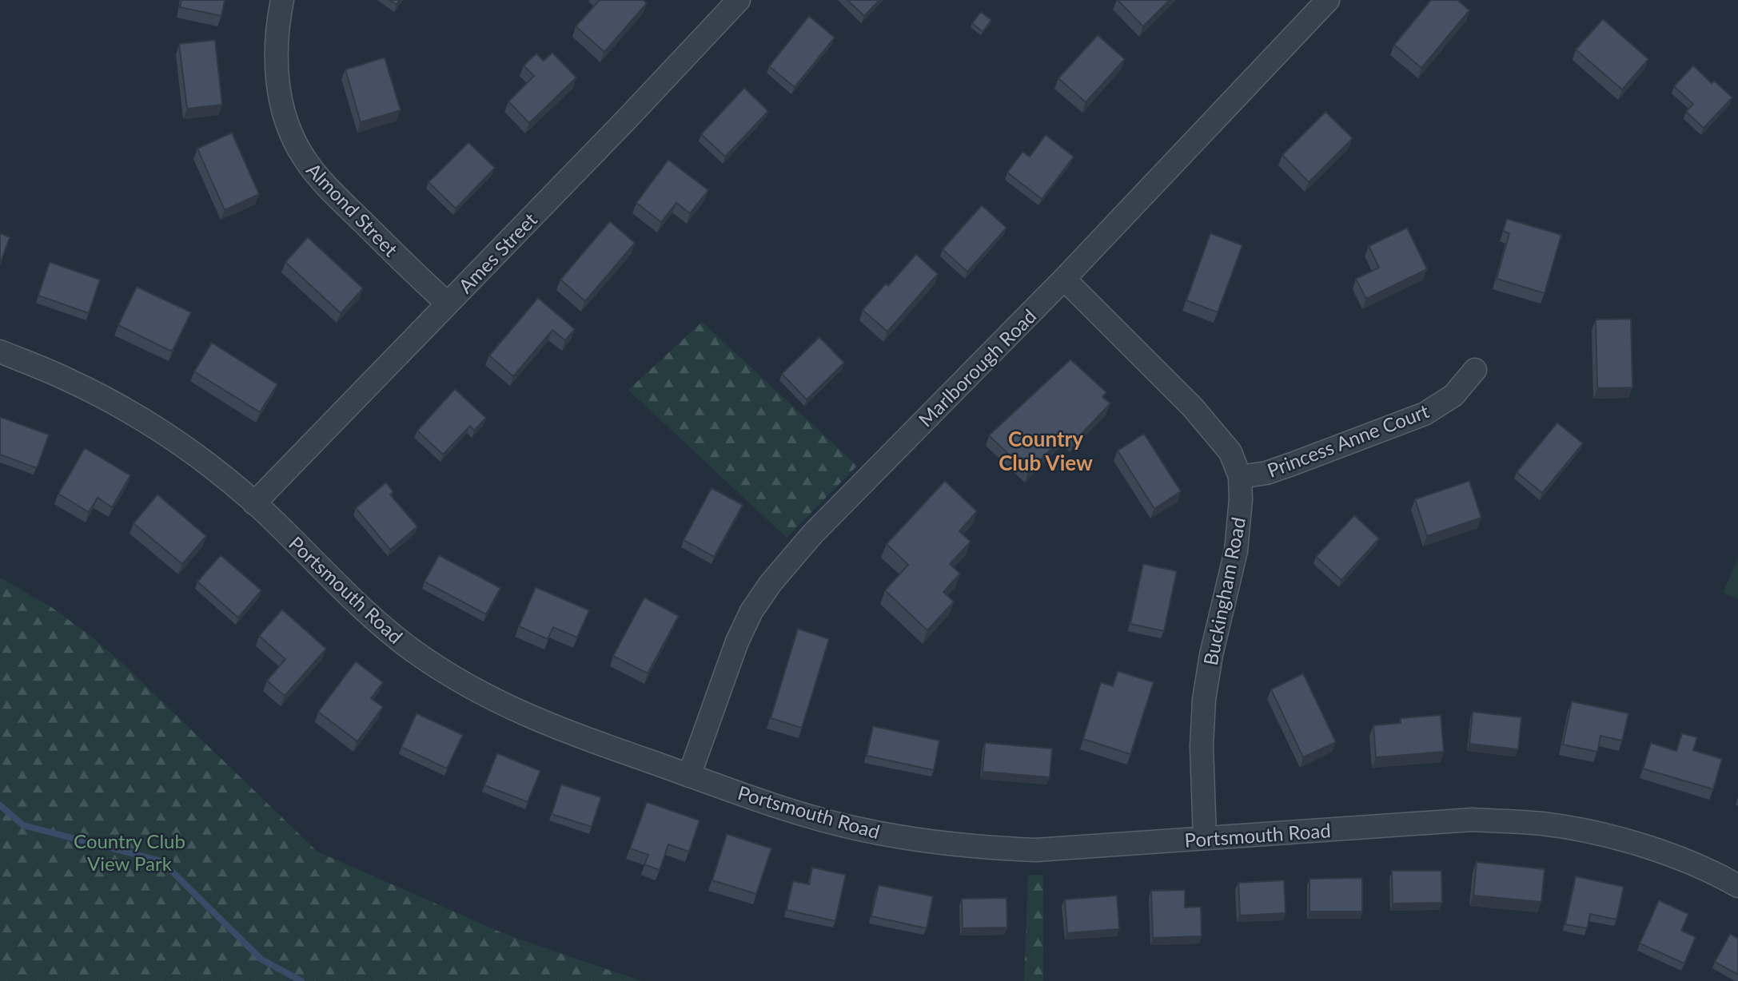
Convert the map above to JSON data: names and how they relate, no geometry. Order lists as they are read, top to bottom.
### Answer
{
  "streets": {
    "street": [
      "Almond Street",
      "Ames Street",
      "Marlborough Road",
      "Princess Anne Court",
      "Portsmouth Road",
      "Buckingham Road"
    ]
  },
  "crossings": [
    ["Almond Street", "Ames Street"],
    ["Ames Street", "Portsmouth Road"],
    ["Marlborough Road", "Portsmouth Road"],
    ["Marlborough Road", "Buckingham Road"],
    ["Princess Anne Court", "Buckingham Road"],
    ["Portsmouth Road", "Buckingham Road"]
  ],
  "districts": ["Country Club View"],
  "parks": ["Country Club View Park"]
}
